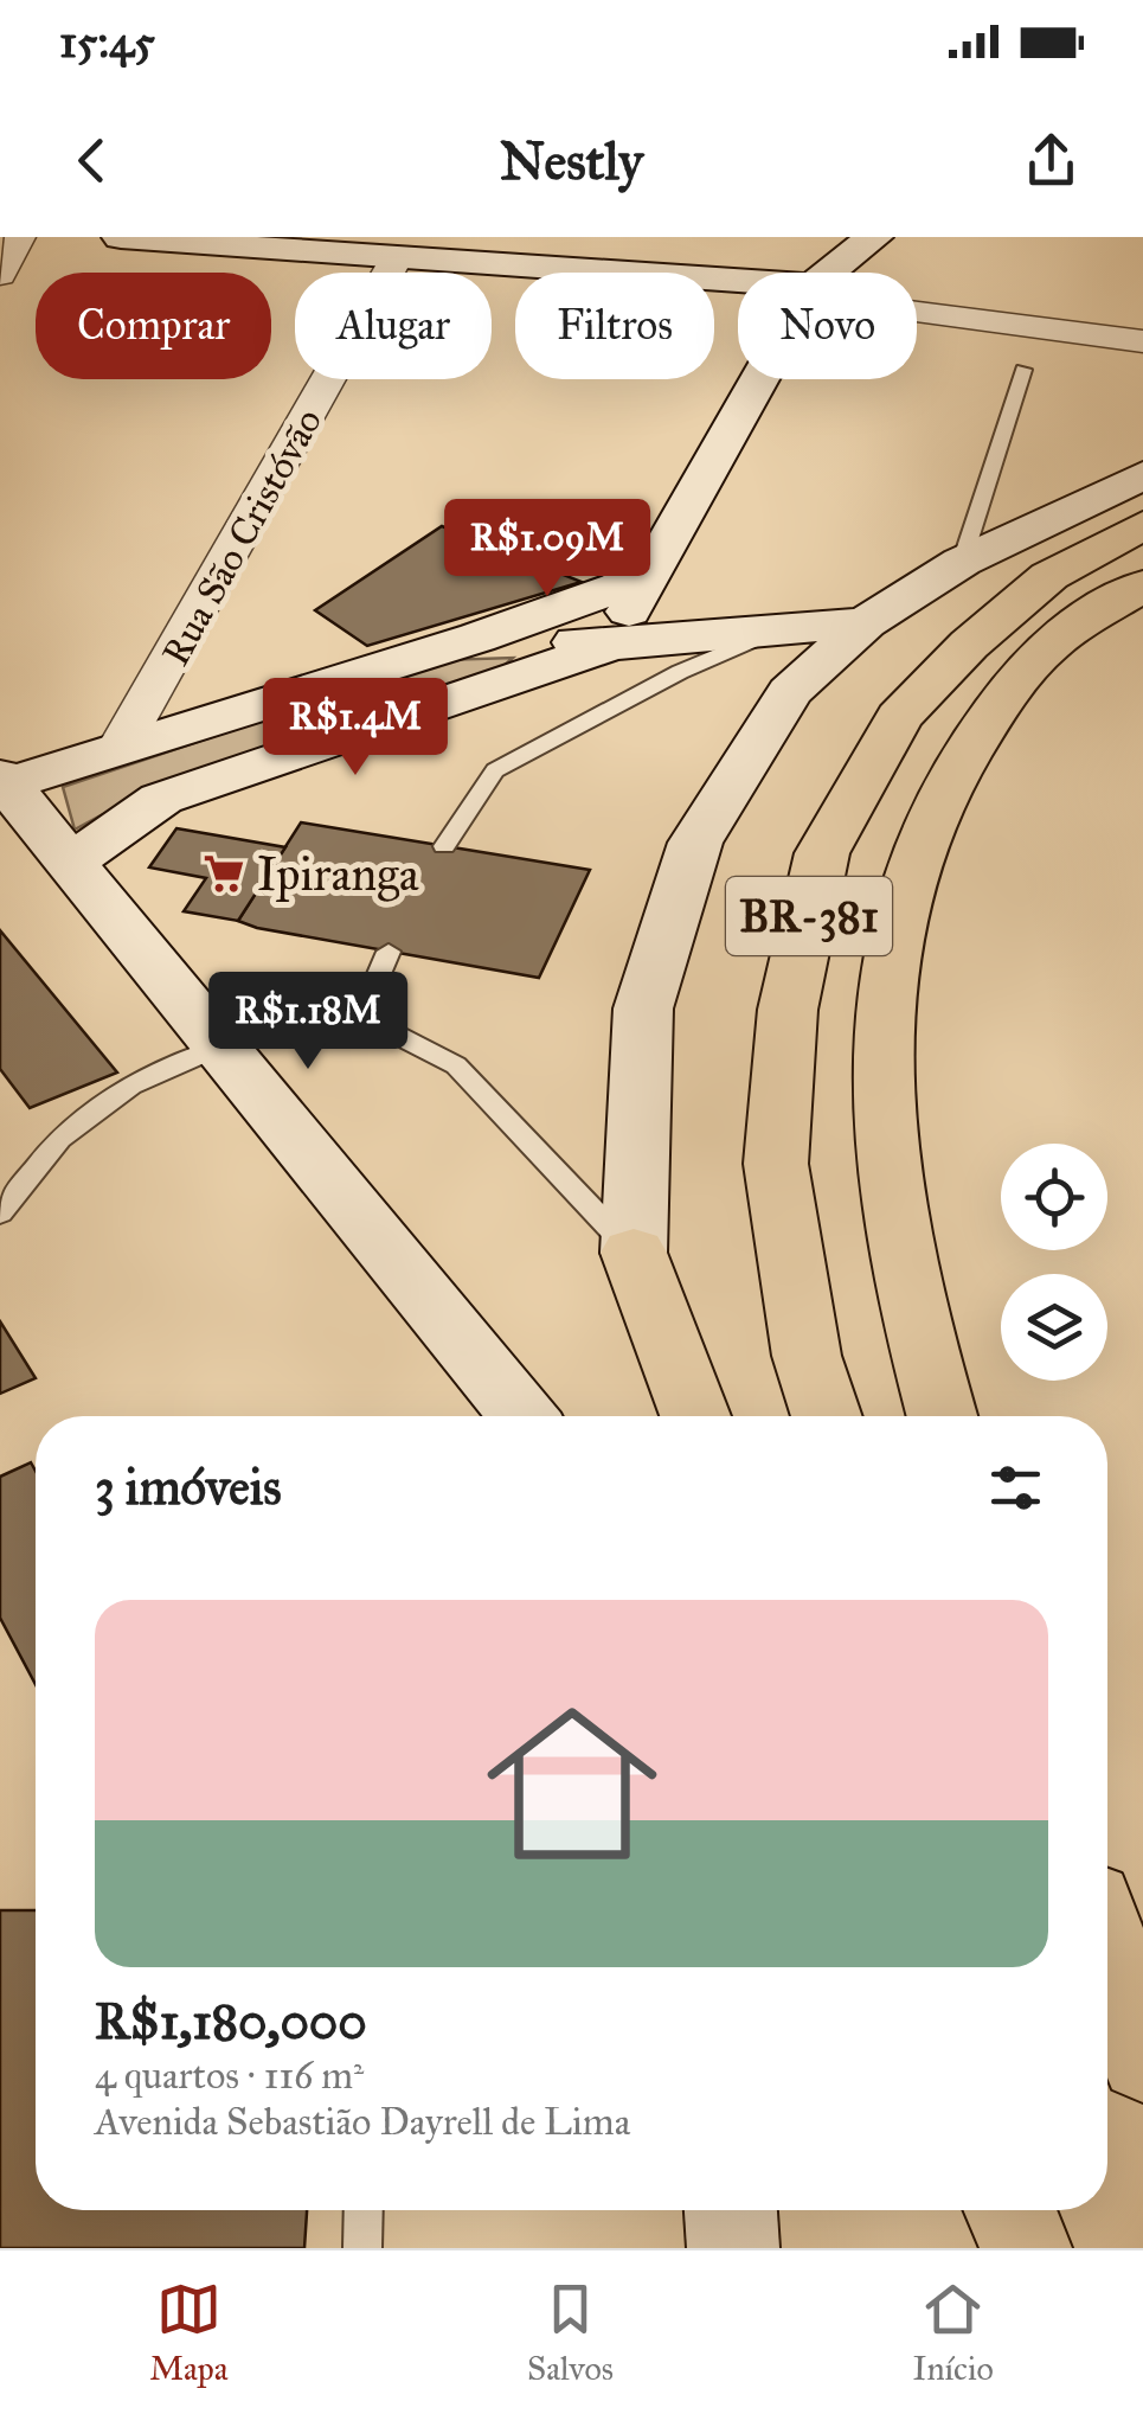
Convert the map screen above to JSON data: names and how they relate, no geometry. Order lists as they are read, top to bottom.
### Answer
{
  "streets": {
    "highway": ["BR-381"],
    "street": ["Rua São Cristóvão"]
  },
  "places": {
    "supermarket": ["Ipiranga"]
  },
  "page": {
    "status": "15:45",
    "header": "Nestly",
    "chip": [
      "Comprar",
      "Alugar",
      "Filtros",
      "Novo"
    ],
    "price": ["R$1.09M", "R$1.4M", "R$1.18M"],
    "heading": "3 imóveis",
    "list": [
      {
        "name": "R$1,180,000",
        "note": "4 quartos · 116 m² · Avenida Sebastião Dayrell de Lima"
      }
    ],
    "tabs": ["Mapa", "Salvos", "Início"]
  }
}
